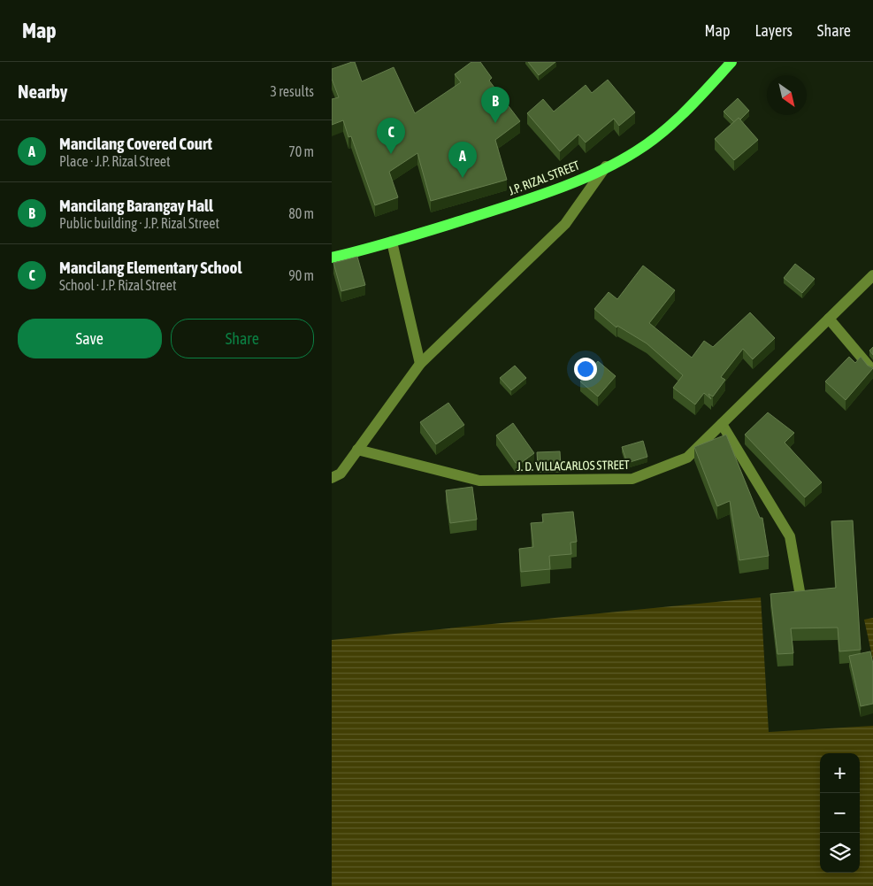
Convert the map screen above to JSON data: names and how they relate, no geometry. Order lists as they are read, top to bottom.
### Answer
{
  "streets": {
    "main road": ["J.P. RIZAL STREET"],
    "street": ["J. D. VILLACARLOS STREET"]
  },
  "north": "bottom right",
  "page": {
    "header": "Map",
    "nav": ["Map", "Layers", "Share"],
    "heading": ["Nearby", "3 results"],
    "pins": ["B", "C", "A"],
    "list": [
      {
        "mark": "A",
        "name": "Mancilang Covered Court",
        "note": "Place · J.P. Rizal Street",
        "value": "70 m"
      },
      {
        "mark": "B",
        "name": "Mancilang Barangay Hall",
        "note": "Public building · J.P. Rizal Street",
        "value": "80 m"
      },
      {
        "mark": "C",
        "name": "Mancilang Elementary School",
        "note": "School · J.P. Rizal Street",
        "value": "90 m"
      }
    ],
    "buttons": ["Save", "Share"],
    "map_buttons": ["+", "−"]
  }
}
